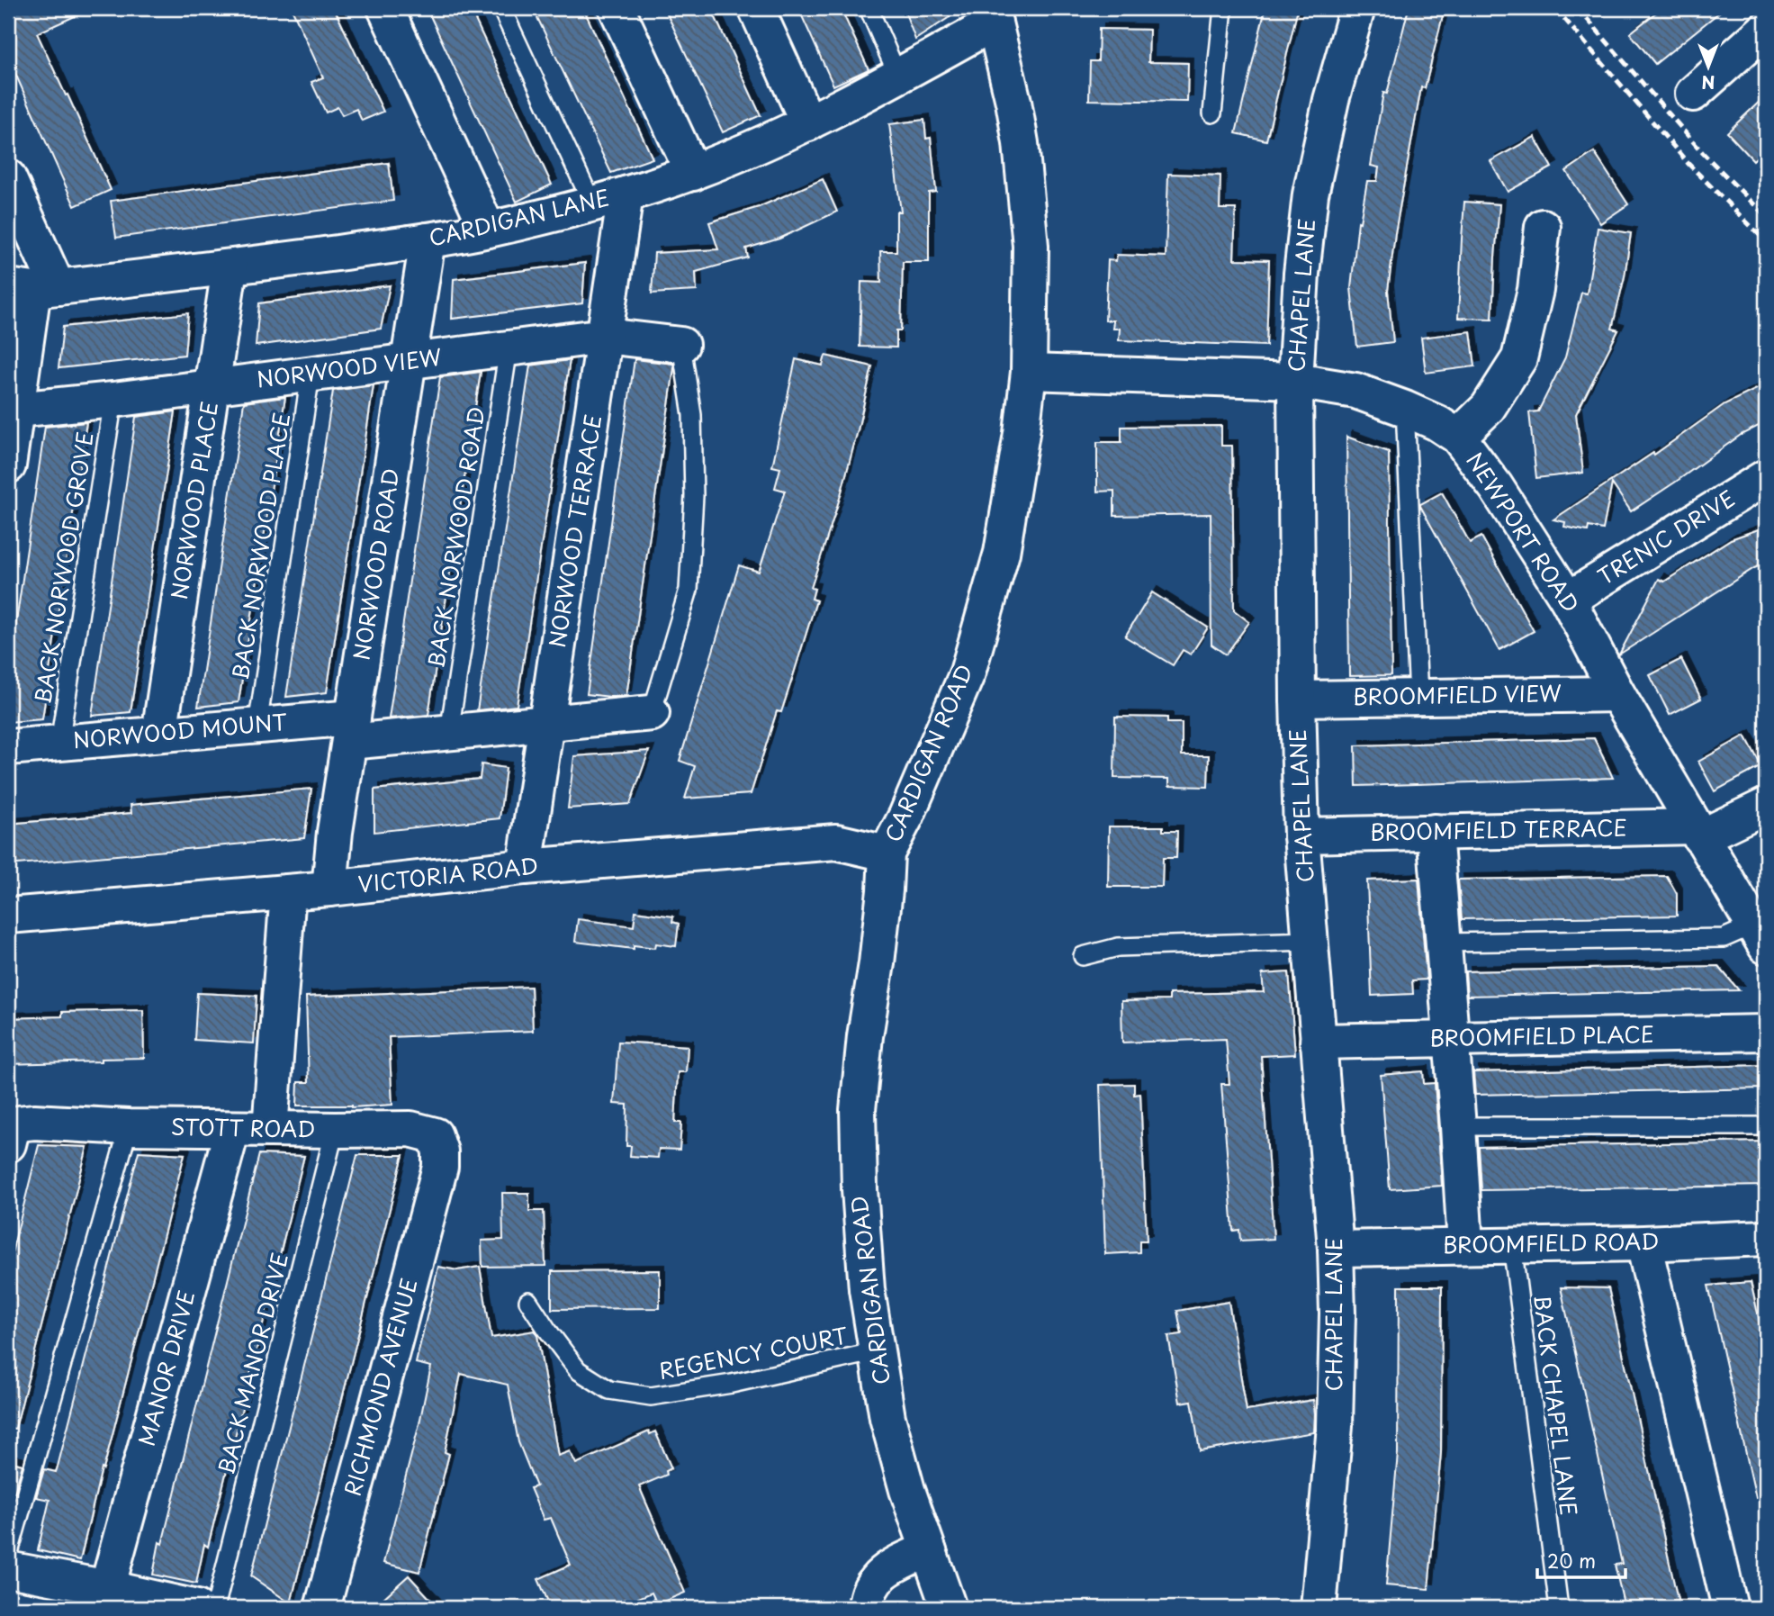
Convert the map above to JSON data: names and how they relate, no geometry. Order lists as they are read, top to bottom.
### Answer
{
  "streets": {
    "street": [
      "CARDIGAN LANE",
      "CHAPEL LANE",
      "NORWOOD VIEW",
      "NORWOOD PLACE",
      "NORWOOD TERRACE",
      "NEWPORT ROAD",
      "TRENIC DRIVE",
      "NORWOOD ROAD",
      "BROOMFIELD VIEW",
      "NORWOOD MOUNT",
      "CARDIGAN ROAD",
      "BROOMFIELD TERRACE",
      "VICTORIA ROAD",
      "BROOMFIELD PLACE",
      "STOTT ROAD",
      "BROOMFIELD ROAD",
      "MANOR DRIVE",
      "RICHMOND AVENUE"
    ],
    "lane": [
      "BACK NORWOOD ROAD",
      "BACK NORWOOD PLACE",
      "BACK NORWOOD GROVE",
      "REGENCY COURT",
      "BACK MANOR DRIVE",
      "BACK CHAPEL LANE"
    ]
  },
  "crossings": [
    ["CARDIGAN LANE", "NORWOOD PLACE"],
    ["CARDIGAN LANE", "NORWOOD TERRACE"],
    ["CARDIGAN LANE", "NORWOOD ROAD"],
    ["CARDIGAN LANE", "CARDIGAN ROAD"],
    ["CHAPEL LANE", "NEWPORT ROAD"],
    ["CHAPEL LANE", "BROOMFIELD VIEW"],
    ["CHAPEL LANE", "BROOMFIELD TERRACE"],
    ["CHAPEL LANE", "BROOMFIELD PLACE"],
    ["CHAPEL LANE", "BROOMFIELD ROAD"],
    ["NORWOOD VIEW", "NORWOOD PLACE"],
    ["NORWOOD VIEW", "NORWOOD TERRACE"],
    ["NORWOOD VIEW", "BACK NORWOOD ROAD"],
    ["NORWOOD VIEW", "BACK NORWOOD PLACE"],
    ["NORWOOD VIEW", "NORWOOD ROAD"],
    ["NORWOOD VIEW", "BACK NORWOOD GROVE"],
    ["NORWOOD PLACE", "NORWOOD MOUNT"],
    ["NORWOOD TERRACE", "NORWOOD MOUNT"],
    ["NORWOOD TERRACE", "VICTORIA ROAD"],
    ["NEWPORT ROAD", "TRENIC DRIVE"],
    ["NEWPORT ROAD", "BROOMFIELD VIEW"],
    ["NEWPORT ROAD", "CARDIGAN ROAD"],
    ["NEWPORT ROAD", "BROOMFIELD TERRACE"],
    ["BACK NORWOOD ROAD", "NORWOOD MOUNT"],
    ["BACK NORWOOD PLACE", "NORWOOD MOUNT"],
    ["NORWOOD ROAD", "NORWOOD MOUNT"],
    ["NORWOOD ROAD", "VICTORIA ROAD"],
    ["BACK NORWOOD GROVE", "NORWOOD MOUNT"],
    ["CARDIGAN ROAD", "VICTORIA ROAD"],
    ["CARDIGAN ROAD", "REGENCY COURT"],
    ["STOTT ROAD", "BACK MANOR DRIVE"],
    ["STOTT ROAD", "MANOR DRIVE"],
    ["STOTT ROAD", "RICHMOND AVENUE"],
    ["BROOMFIELD ROAD", "BACK CHAPEL LANE"]
  ],
  "scale_bar": "20 m",
  "north": "bottom"
}
